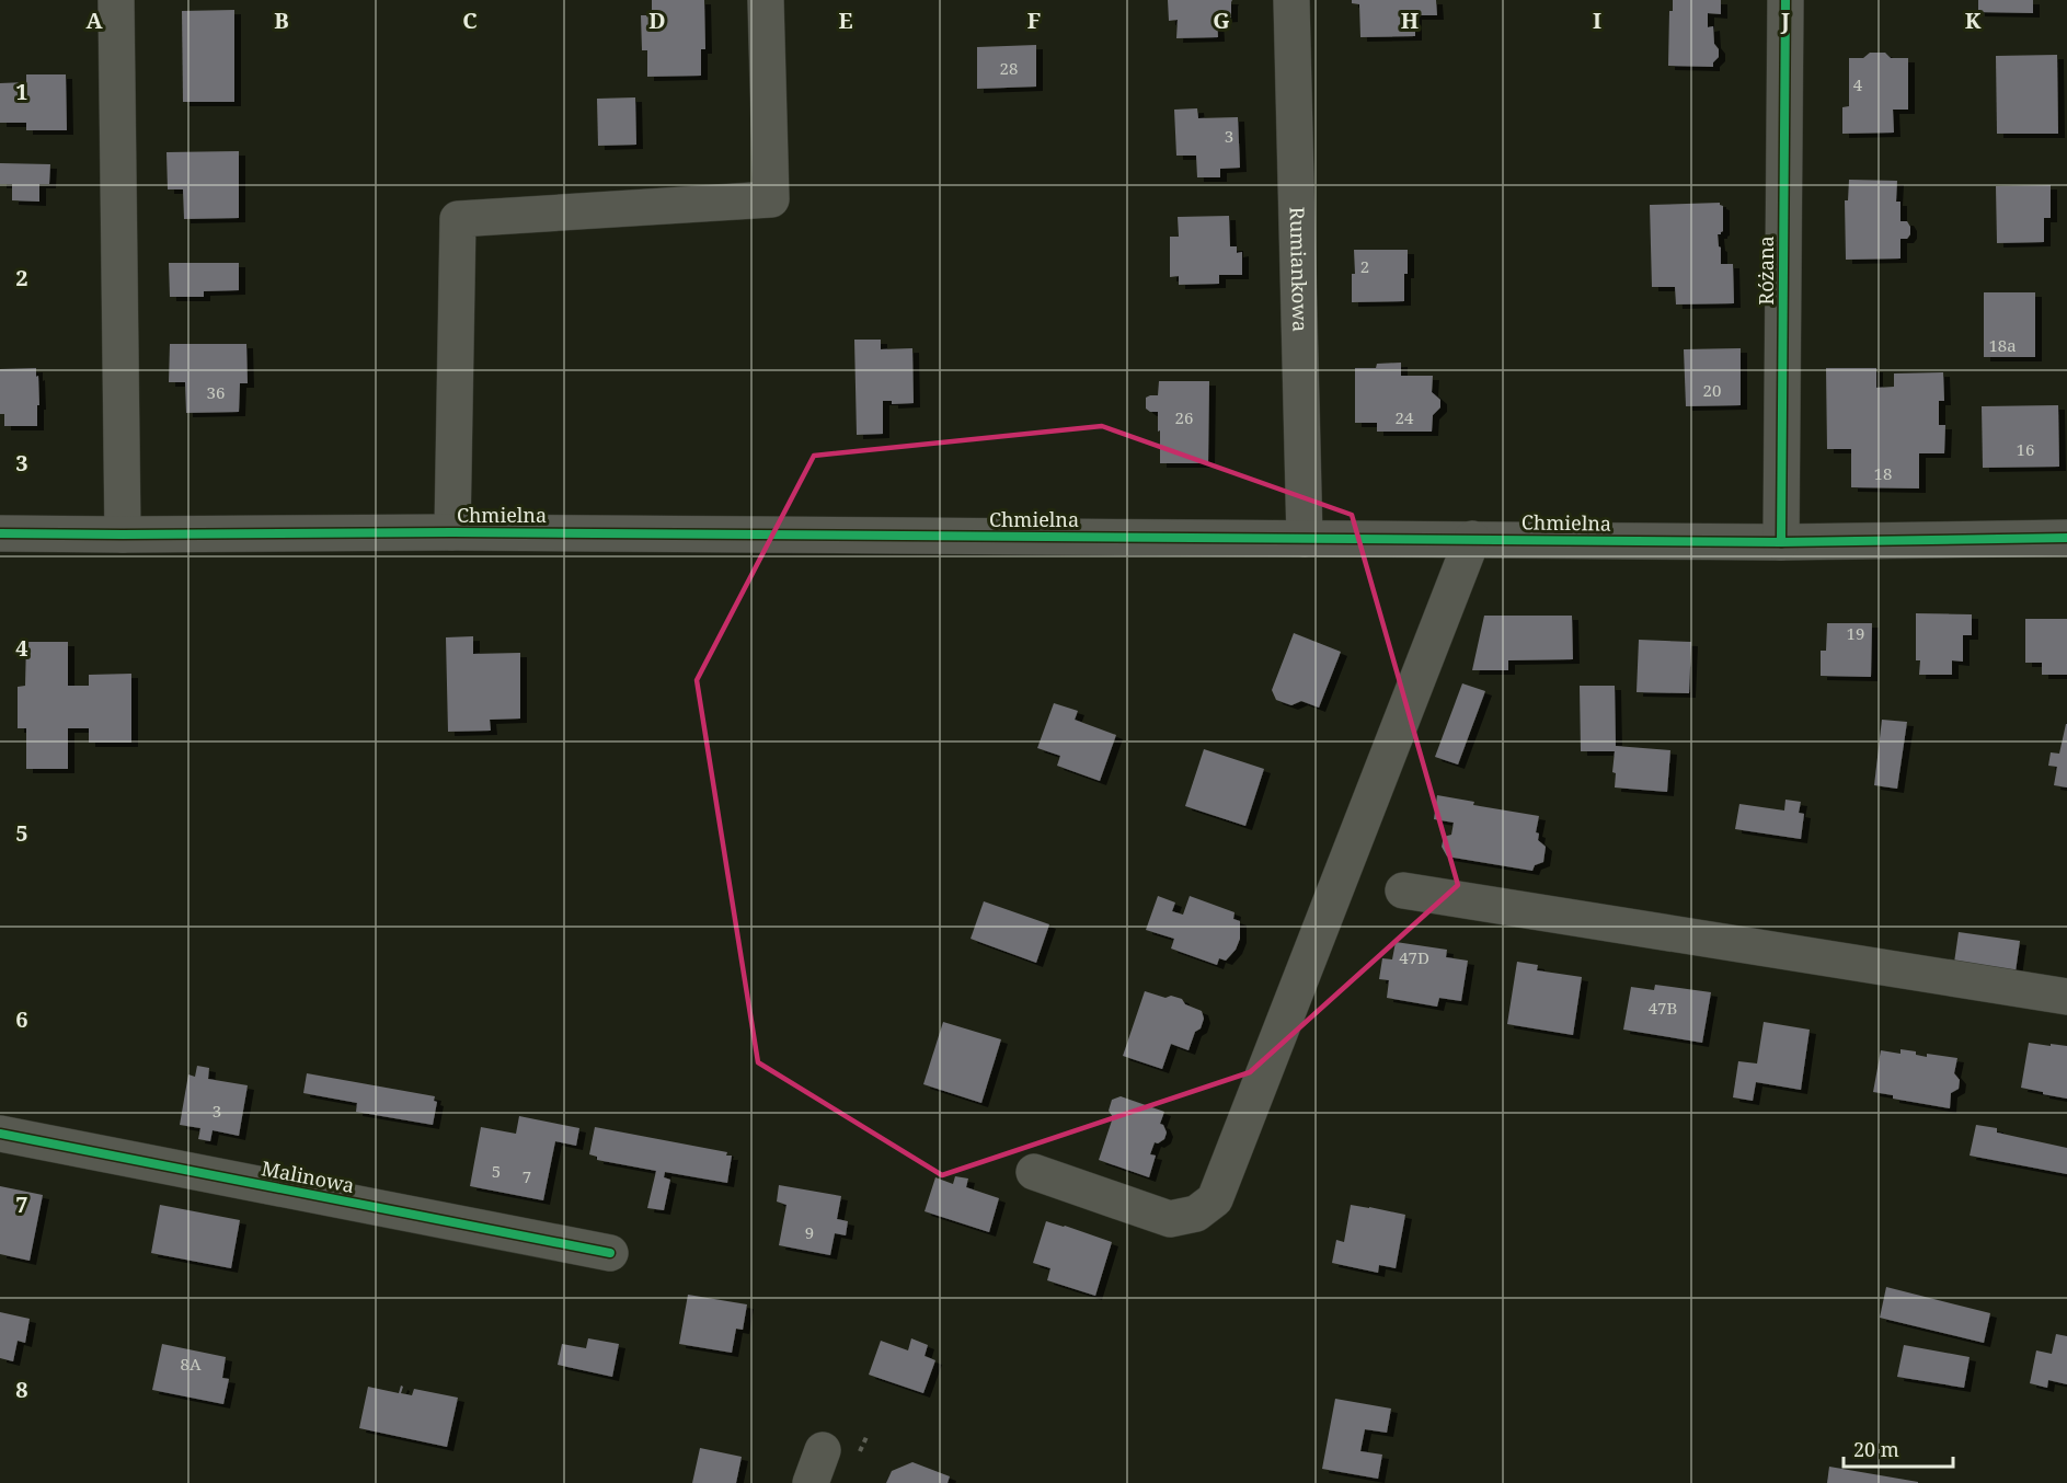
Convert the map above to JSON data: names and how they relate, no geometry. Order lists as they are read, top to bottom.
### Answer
{
  "streets": {
    "street": [
      "Rumiankowa",
      "Różana",
      "Chmielna",
      "Malinowa"
    ]
  },
  "crossings": [
    ["Rumiankowa", "Chmielna"],
    ["Różana", "Chmielna"]
  ],
  "house_numbers": [
    "28",
    "4",
    "3",
    "2",
    "18a",
    "20",
    "36",
    "26",
    "24",
    "16",
    "18",
    "19",
    "47D",
    "47B",
    "3",
    "5",
    "7",
    "9",
    "8A"
  ],
  "scale_bar": "20 m",
  "grid": {
    "columns": [
      "A",
      "B",
      "C",
      "D",
      "E",
      "F",
      "G",
      "H",
      "I",
      "J",
      "K"
    ],
    "rows": [
      "1",
      "2",
      "3",
      "4",
      "5",
      "6",
      "7",
      "8"
    ]
  }
}
